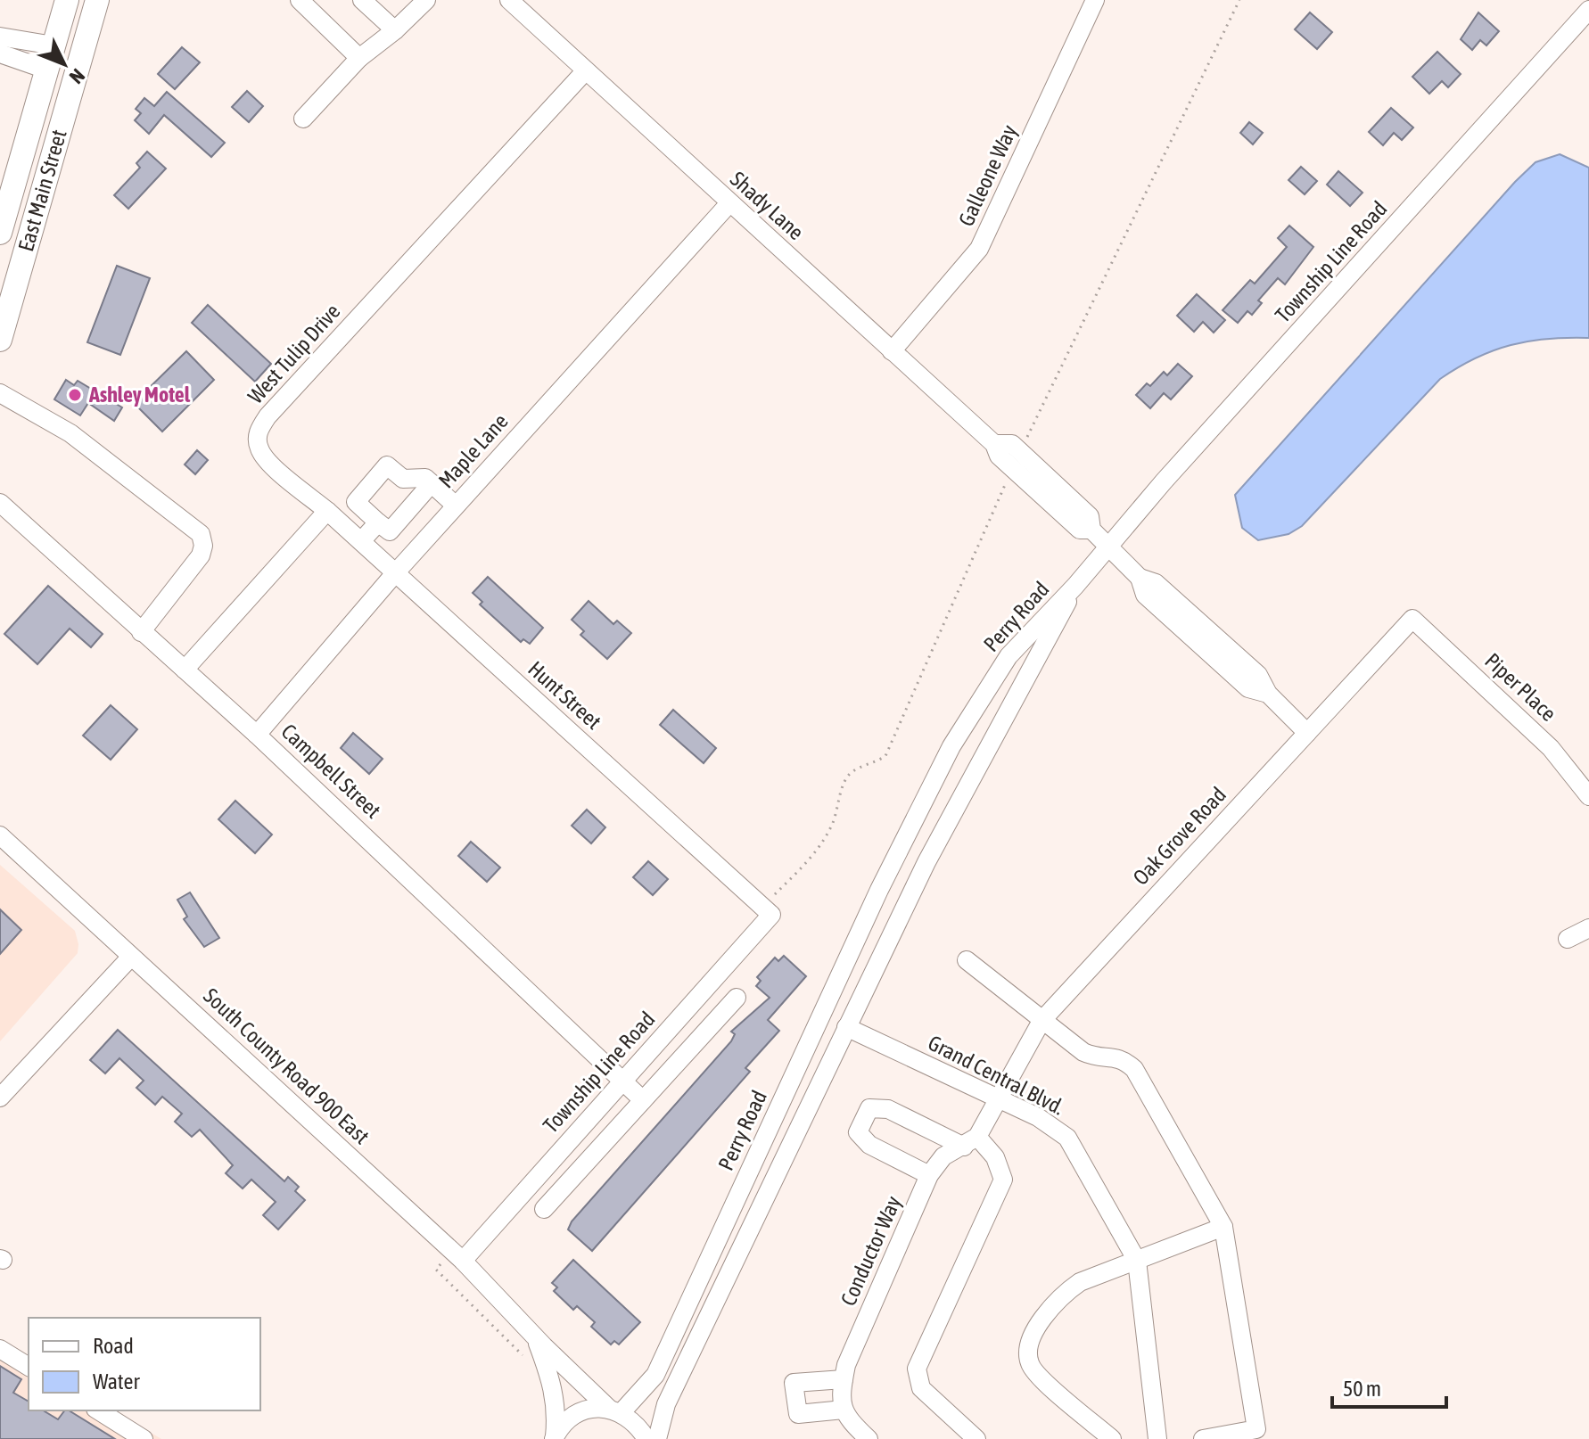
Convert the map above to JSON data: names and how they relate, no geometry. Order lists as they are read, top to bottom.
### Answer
{
  "streets": {
    "main road": ["East Main Street"],
    "street": [
      "Galleone Way",
      "Shady Lane",
      "Township Line Road",
      "West Tulip Drive",
      "Maple Lane",
      "Perry Road",
      "Piper Place",
      "Hunt Street",
      "Campbell Street",
      "Oak Grove Road",
      "South County Road 900 East",
      "Grand Central Blvd.",
      "Conductor Way"
    ]
  },
  "crossings": [
    ["Galleone Way", "Shady Lane"],
    ["Shady Lane", "Township Line Road"],
    ["Shady Lane", "West Tulip Drive"],
    ["Shady Lane", "Maple Lane"],
    ["Township Line Road", "Perry Road"],
    ["Township Line Road", "Hunt Street"],
    ["Township Line Road", "Campbell Street"],
    ["Township Line Road", "South County Road 900 East"],
    ["West Tulip Drive", "Hunt Street"],
    ["Maple Lane", "Hunt Street"],
    ["Maple Lane", "Campbell Street"],
    ["Perry Road", "South County Road 900 East"],
    ["Perry Road", "Grand Central Blvd."],
    ["Piper Place", "Oak Grove Road"],
    ["Oak Grove Road", "Grand Central Blvd."],
    ["Oak Grove Road", "Conductor Way"],
    ["Grand Central Blvd.", "Conductor Way"]
  ],
  "places": ["Ashley Motel"],
  "legend": ["Road", "Water"],
  "scale_bar": "50 m",
  "north": "bottom right"
}
